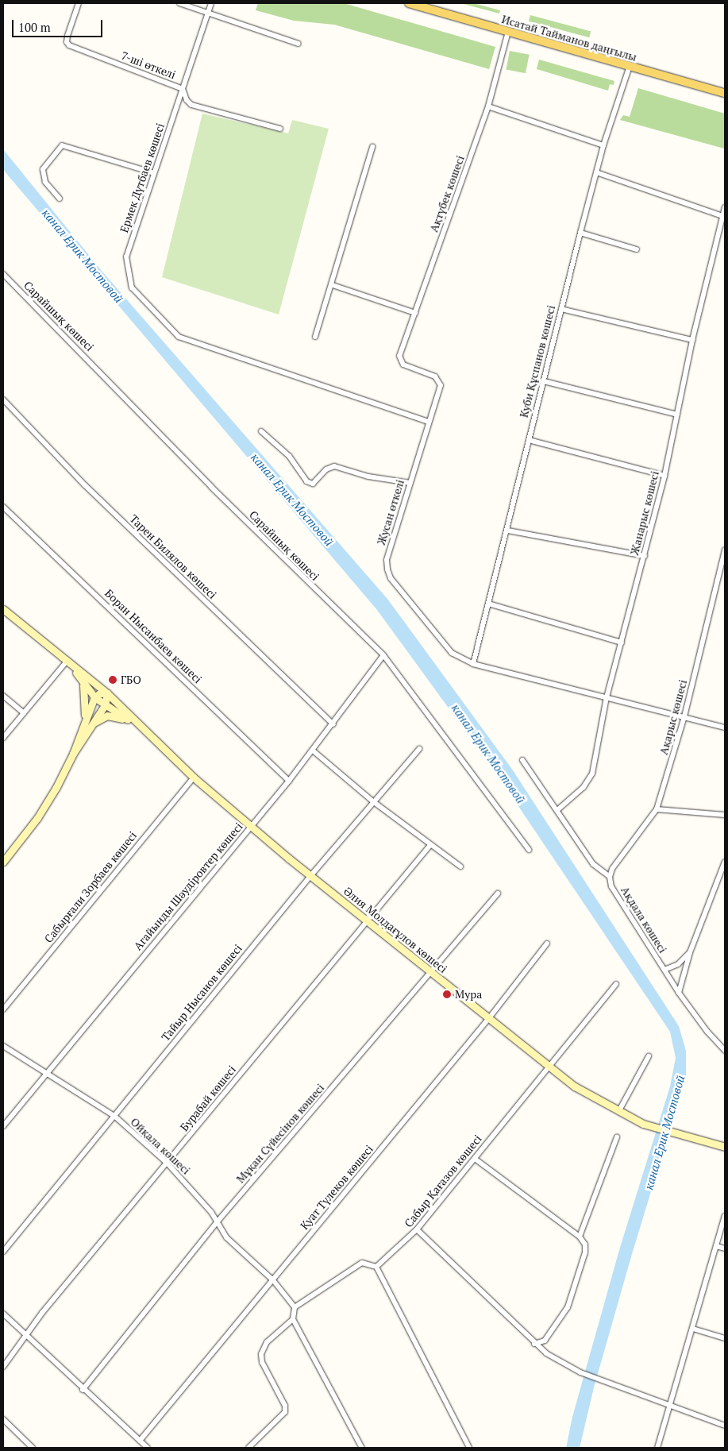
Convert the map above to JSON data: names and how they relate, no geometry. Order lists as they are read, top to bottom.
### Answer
{
  "streets": {
    "main road": ["Исатай Тайманов даңғылы", "Әлия Молдағұлов көшесі"],
    "street": [
      "7-шi өткелi",
      "Ермек Дүтбаев көшесi",
      "Ақтүбек көшесi",
      "Сарайшық көшесі",
      "Куби Құспанов көшесi",
      "Жусан өткелі",
      "Жанарыс көшесі",
      "Тарен Билялов көшесі",
      "Боран Нысанбаев көшесі",
      "Ақарыс көшесi",
      "Агайынды Шәудіровтер көшесi",
      "Сабырғали Зорбаев көшесі",
      "Ақдала көшесі",
      "Тайыр Нысанов көшесi",
      "Бурабай көшесi",
      "Мұқан Сүйесінов көшесі",
      "Ойқала көшесі",
      "Сабыр Қағазов көшесі",
      "Қуат Түлеков көшесі"
    ]
  },
  "crossings": [
    ["Исатай Тайманов даңғылы", "Ақтүбек көшесi"],
    ["Исатай Тайманов даңғылы", "Куби Құспанов көшесi"],
    ["7-шi өткелi", "Ермек Дүтбаев көшесi"],
    ["Ермек Дүтбаев көшесi", "Жусан өткелі"],
    ["Ақтүбек көшесi", "Жусан өткелі"],
    ["Сарайшық көшесі", "Агайынды Шәудіровтер көшесi"],
    ["Куби Құспанов көшесi", "Жусан өткелі"],
    ["Жусан өткелі", "Жанарыс көшесі"],
    ["Жусан өткелі", "Ақарыс көшесi"],
    ["Тарен Билялов көшесі", "Агайынды Шәудіровтер көшесi"],
    ["Боран Нысанбаев көшесі", "Агайынды Шәудіровтер көшесi"],
    ["Ақарыс көшесi", "Ақдала көшесі"],
    ["Агайынды Шәудіровтер көшесi", "Әлия Молдағұлов көшесі"],
    ["Агайынды Шәудіровтер көшесi", "Ойқала көшесі"],
    ["Сабырғали Зорбаев көшесі", "Әлия Молдағұлов көшесі"],
    ["Әлия Молдағұлов көшесі", "Тайыр Нысанов көшесi"],
    ["Әлия Молдағұлов көшесі", "Бурабай көшесi"],
    ["Әлия Молдағұлов көшесі", "Мұқан Сүйесінов көшесі"],
    ["Әлия Молдағұлов көшесі", "Сабыр Қағазов көшесі"],
    ["Әлия Молдағұлов көшесі", "Қуат Түлеков көшесі"],
    ["Тайыр Нысанов көшесi", "Ойқала көшесі"],
    ["Бурабай көшесi", "Ойқала көшесі"],
    ["Мұқан Сүйесінов көшесі", "Ойқала көшесі"],
    ["Ойқала көшесі", "Қуат Түлеков көшесі"]
  ],
  "water": ["канал Ерик Мостовой"],
  "places": ["ГБО", "Мура"],
  "scale_bar": "100 m"
}
